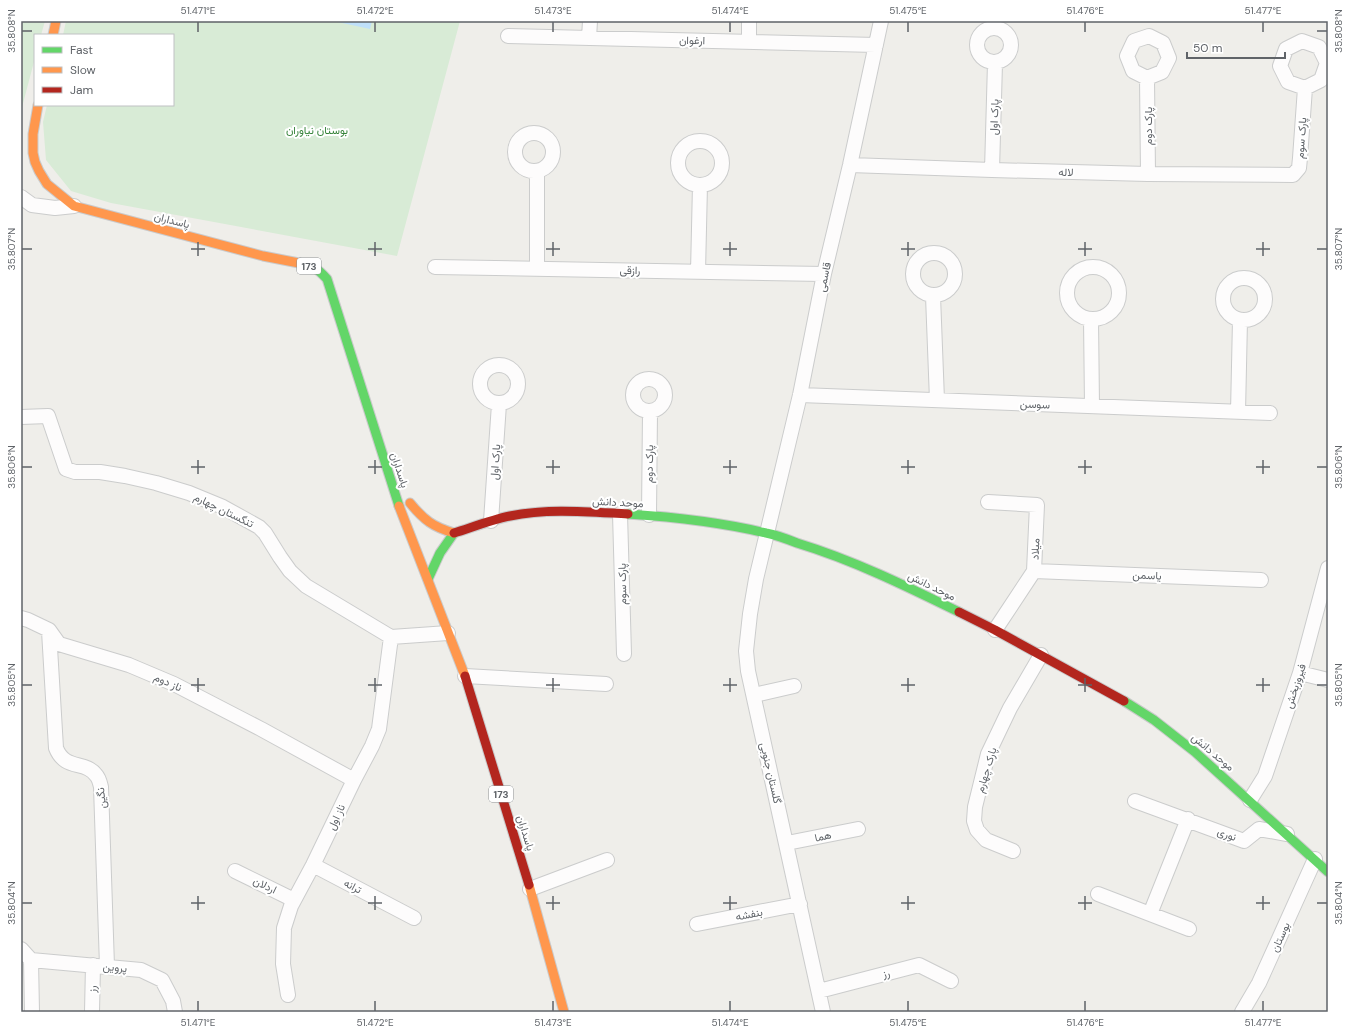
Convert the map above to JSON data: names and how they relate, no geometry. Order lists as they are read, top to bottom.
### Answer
{
  "streets": {
    "main road": ["پاسداران", "173", "موحد دانش"],
    "street": [
      "ارغوان",
      "پارک اول",
      "پارک دوم",
      "پارک سوم",
      "لاله",
      "رازقی",
      "قاسمی",
      "سوسن",
      "تنگستان چهارم",
      "میلاد",
      "یاسمن",
      "ناز دوم",
      "فیروزبخش",
      "پارک چهارم",
      "گلستان جنوبی",
      "نگین",
      "ناز اول",
      "نوری",
      "هما",
      "اردلان",
      "ترانه",
      "بنفشه",
      "بوستان",
      "پروین",
      "رز"
    ]
  },
  "crossings": [
    ["ارغوان", "قاسمی"],
    ["پارک اول", "لاله"],
    ["پارک اول", "موحد دانش"],
    ["پارک دوم", "لاله"],
    ["پارک دوم", "موحد دانش"],
    ["پارک سوم", "لاله"],
    ["پارک سوم", "موحد دانش"],
    ["لاله", "قاسمی"],
    ["رازقی", "قاسمی"],
    ["قاسمی", "سوسن"],
    ["قاسمی", "موحد دانش"],
    ["قاسمی", "گلستان جنوبی"],
    ["موحد دانش", "میلاد"],
    ["موحد دانش", "فیروزبخش"],
    ["موحد دانش", "پارک چهارم"],
    ["موحد دانش", "گلستان جنوبی"],
    ["موحد دانش", "نوری"],
    ["موحد دانش", "بوستان"],
    ["تنگستان چهارم", "ناز اول"],
    ["میلاد", "یاسمن"],
    ["ناز دوم", "نگین"],
    ["ناز دوم", "ناز اول"],
    ["گلستان جنوبی", "هما"],
    ["گلستان جنوبی", "بنفشه"],
    ["گلستان جنوبی", "رز"],
    ["نگین", "پروین"],
    ["نگین", "رز"],
    ["ناز اول", "اردلان"],
    ["ناز اول", "ترانه"],
    ["پروین", "رز"]
  ],
  "parks": ["بوستان نیاوران"],
  "legend": ["Fast", "Slow", "Jam"],
  "scale_bar": "50 m",
  "coordinates": [
    "51.471°E",
    "51.472°E",
    "51.473°E",
    "51.474°E",
    "51.475°E",
    "51.476°E",
    "51.477°E",
    "35.808°N",
    "35.807°N",
    "35.806°N",
    "35.805°N",
    "35.804°N"
  ]
}
